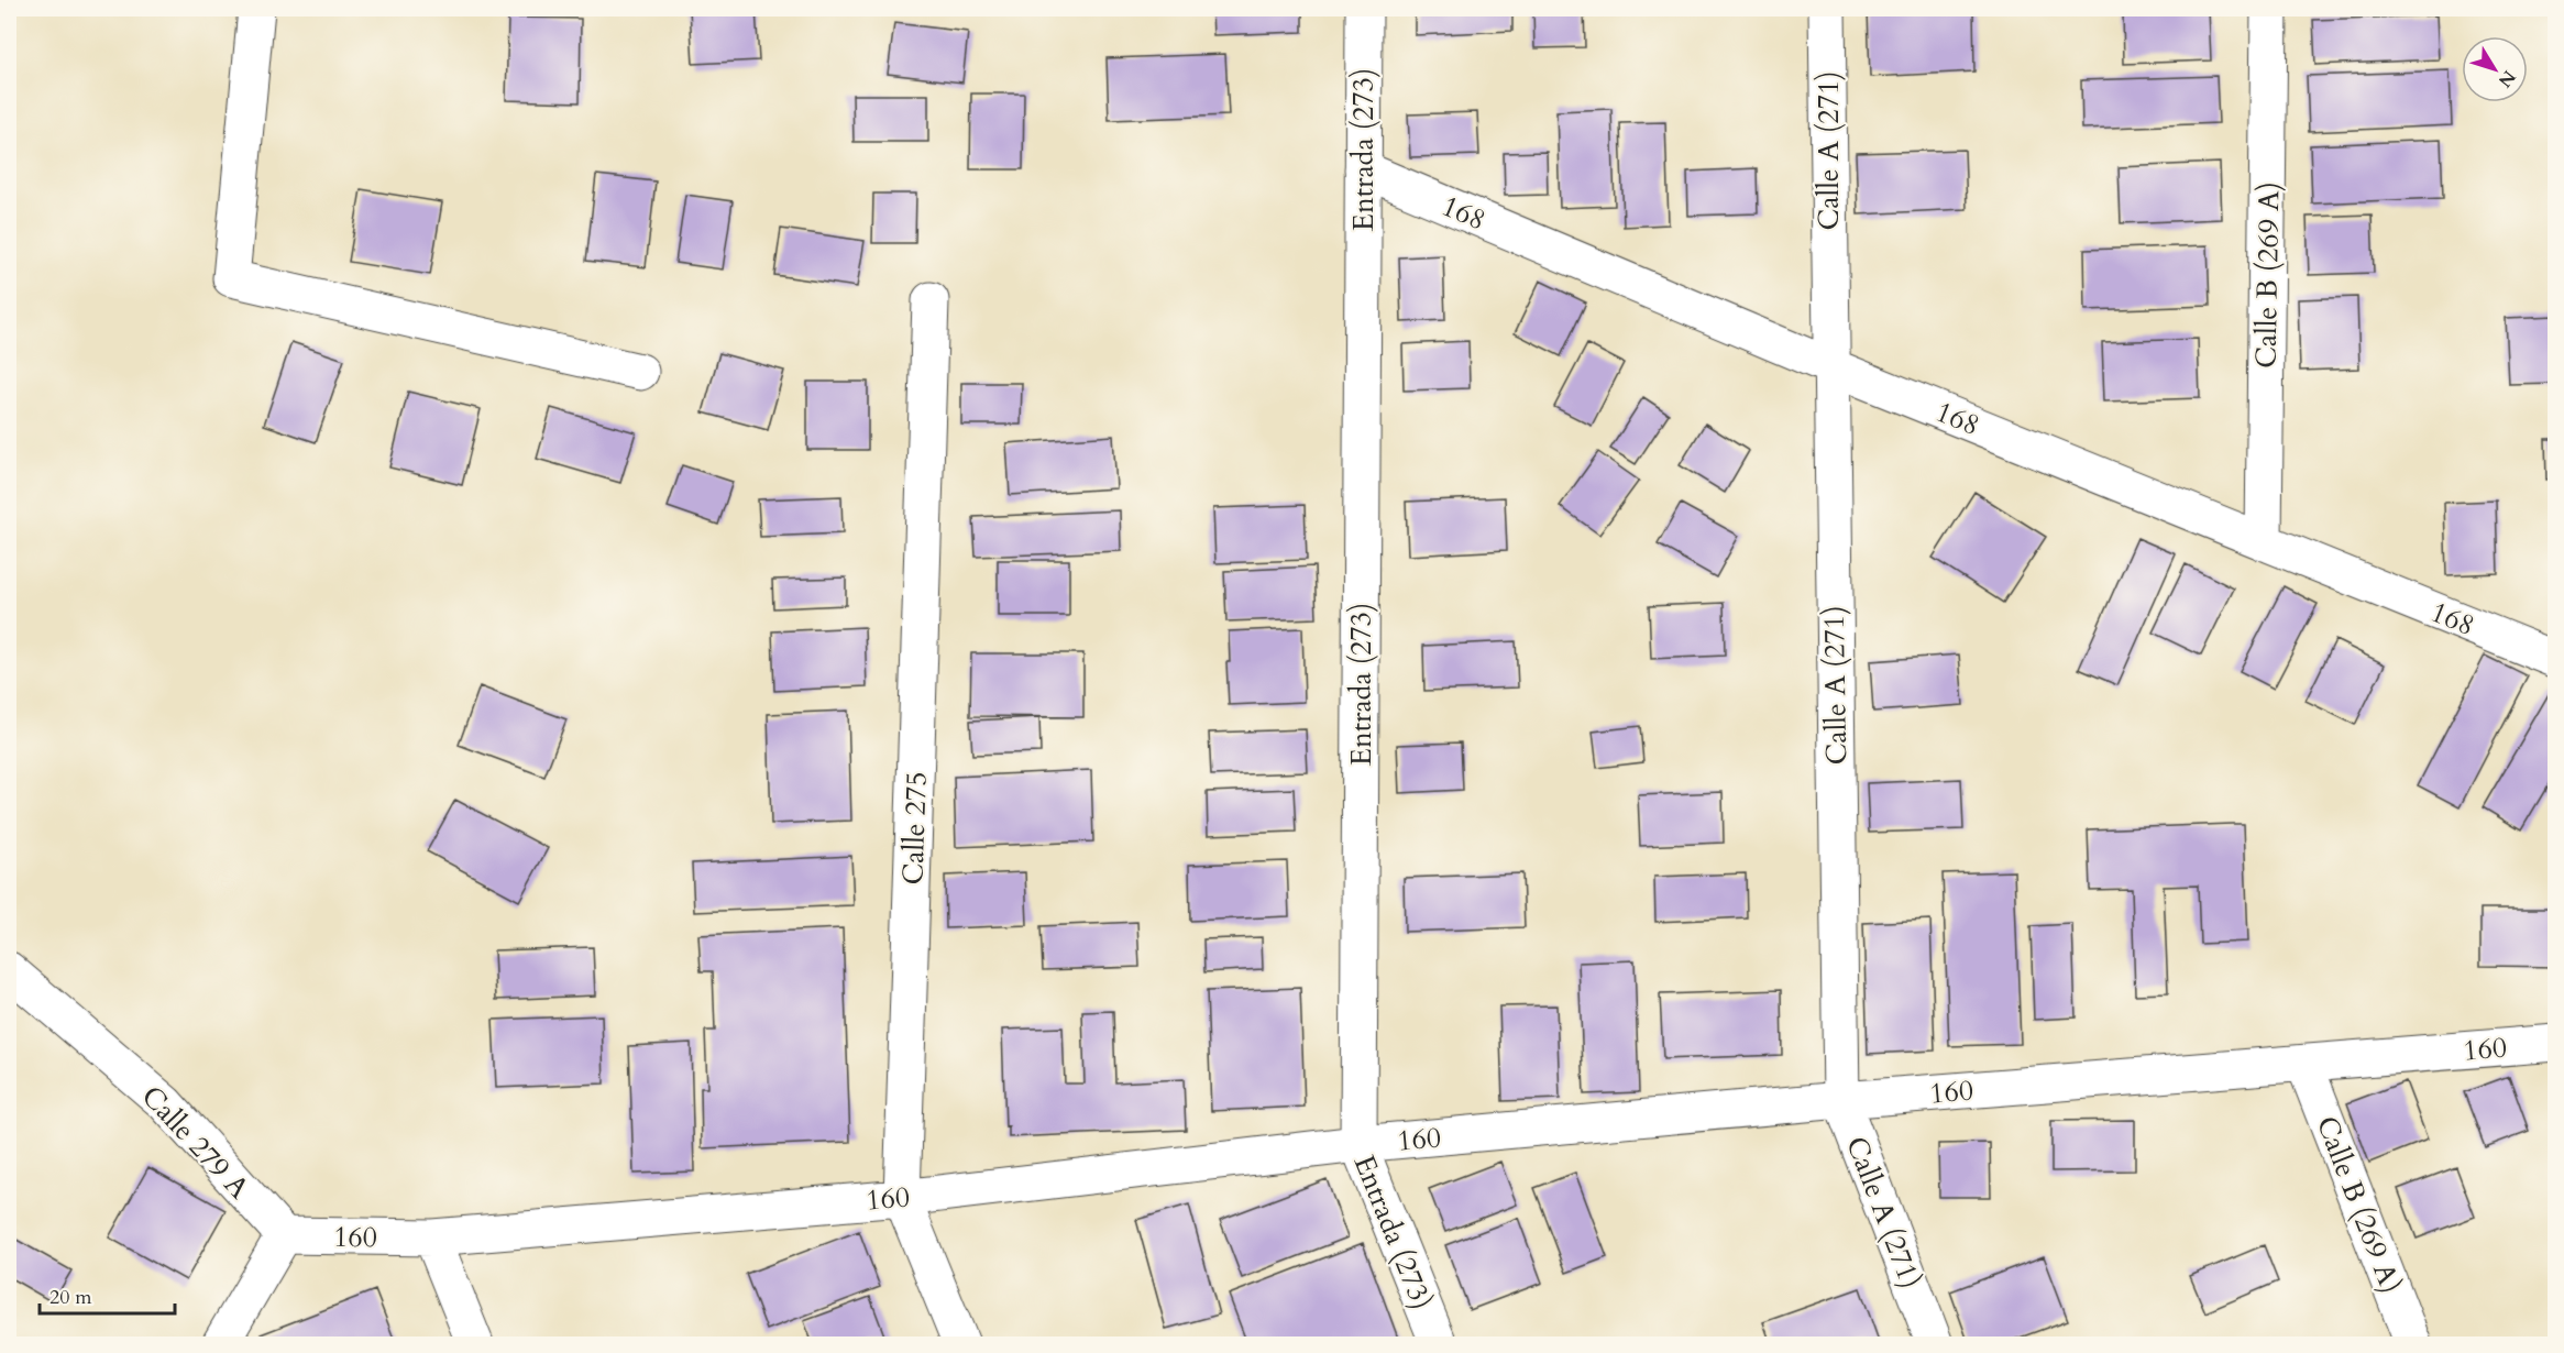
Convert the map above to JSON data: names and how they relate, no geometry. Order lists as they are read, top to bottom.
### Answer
{
  "streets": {
    "street": [
      "Entrada (273)",
      "Calle A (271)",
      "168",
      "Calle B (269 A)",
      "Calle 275",
      "160",
      "Calle 279 A"
    ]
  },
  "crossings": [
    ["Entrada (273)", "168"],
    ["Entrada (273)", "160"],
    ["Calle A (271)", "168"],
    ["Calle A (271)", "160"],
    ["168", "Calle B (269 A)"],
    ["Calle B (269 A)", "160"],
    ["Calle 275", "160"],
    ["160", "Calle 279 A"]
  ],
  "scale_bar": "20 m",
  "north": "bottom right"
}
